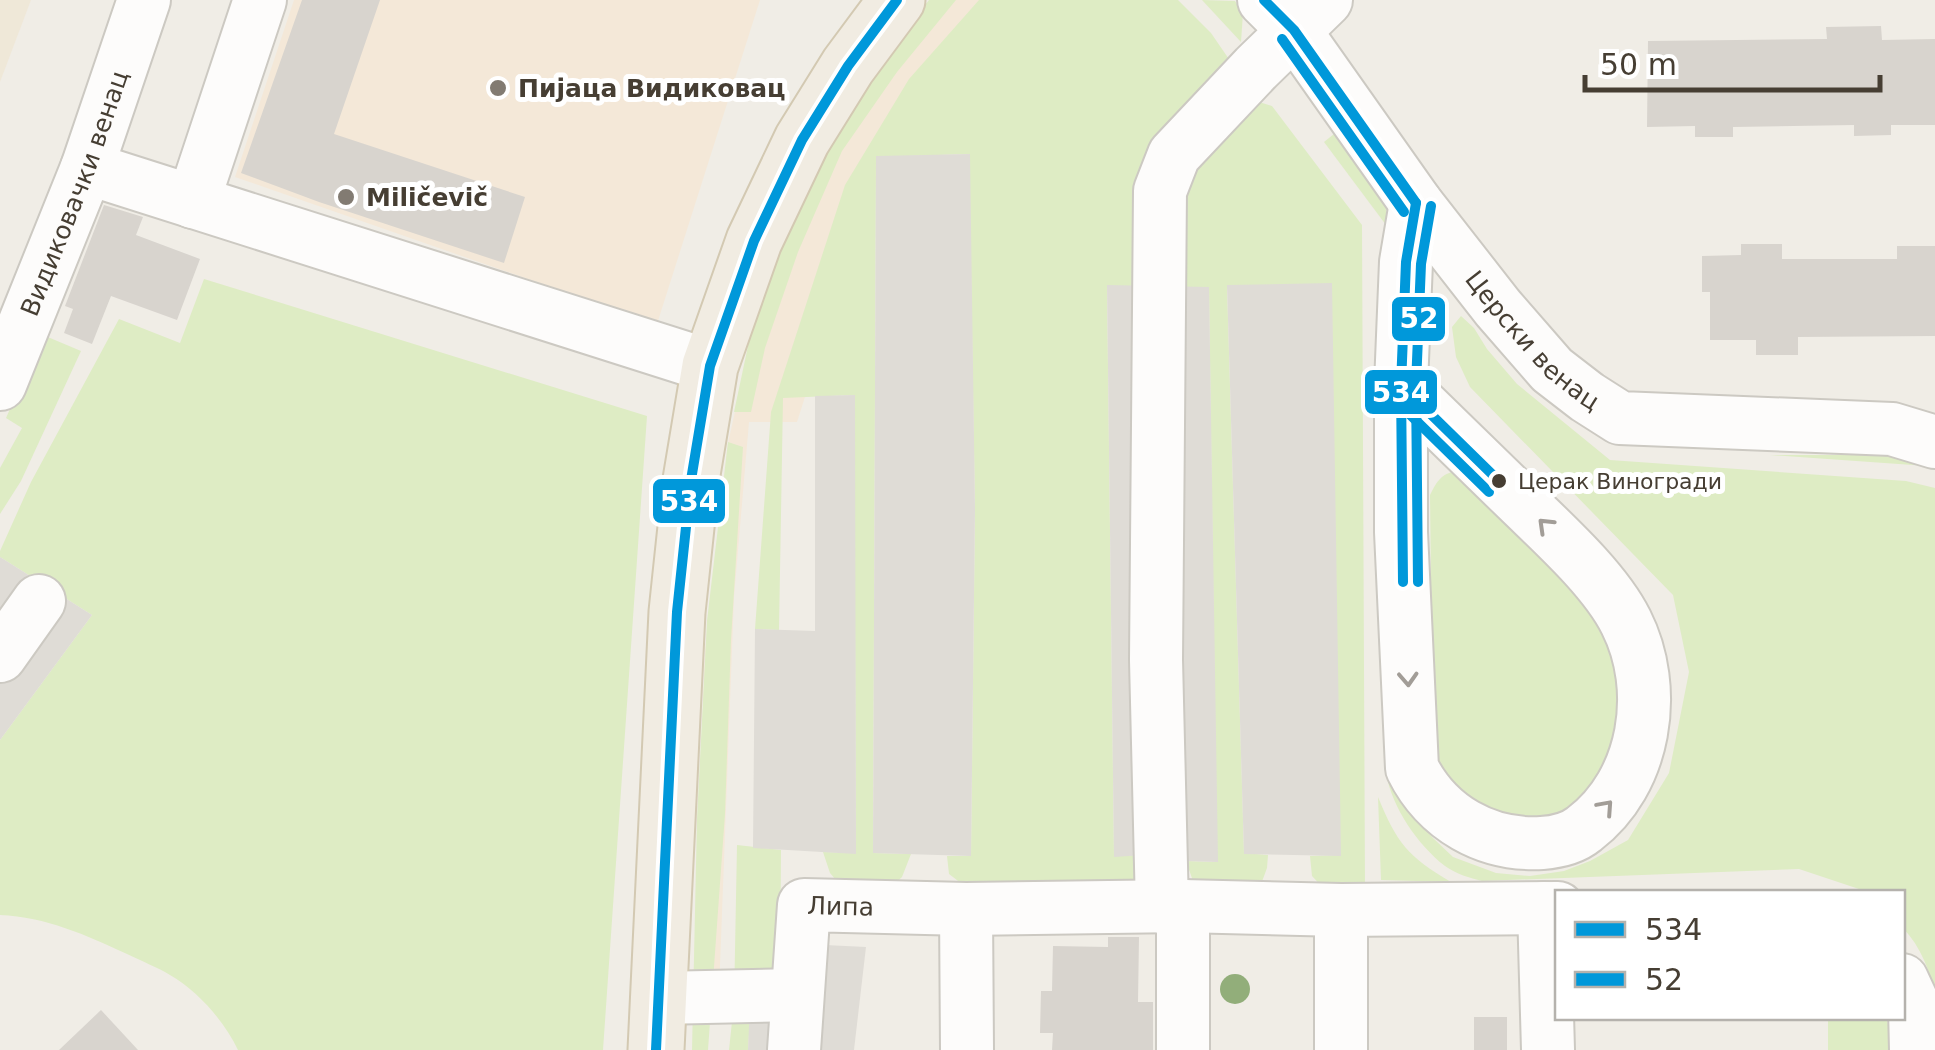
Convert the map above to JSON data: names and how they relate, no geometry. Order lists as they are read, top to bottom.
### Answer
{
  "streets": {
    "street": ["Видиковачки венац", "Церски венац", "Липа"]
  },
  "places": ["Пијаца Видиковац", "Miličevič", "Церак Виногради"],
  "lines": ["transit line 534", "transit line 52"],
  "legend": ["534", "52"],
  "scale_bar": "50 m"
}
